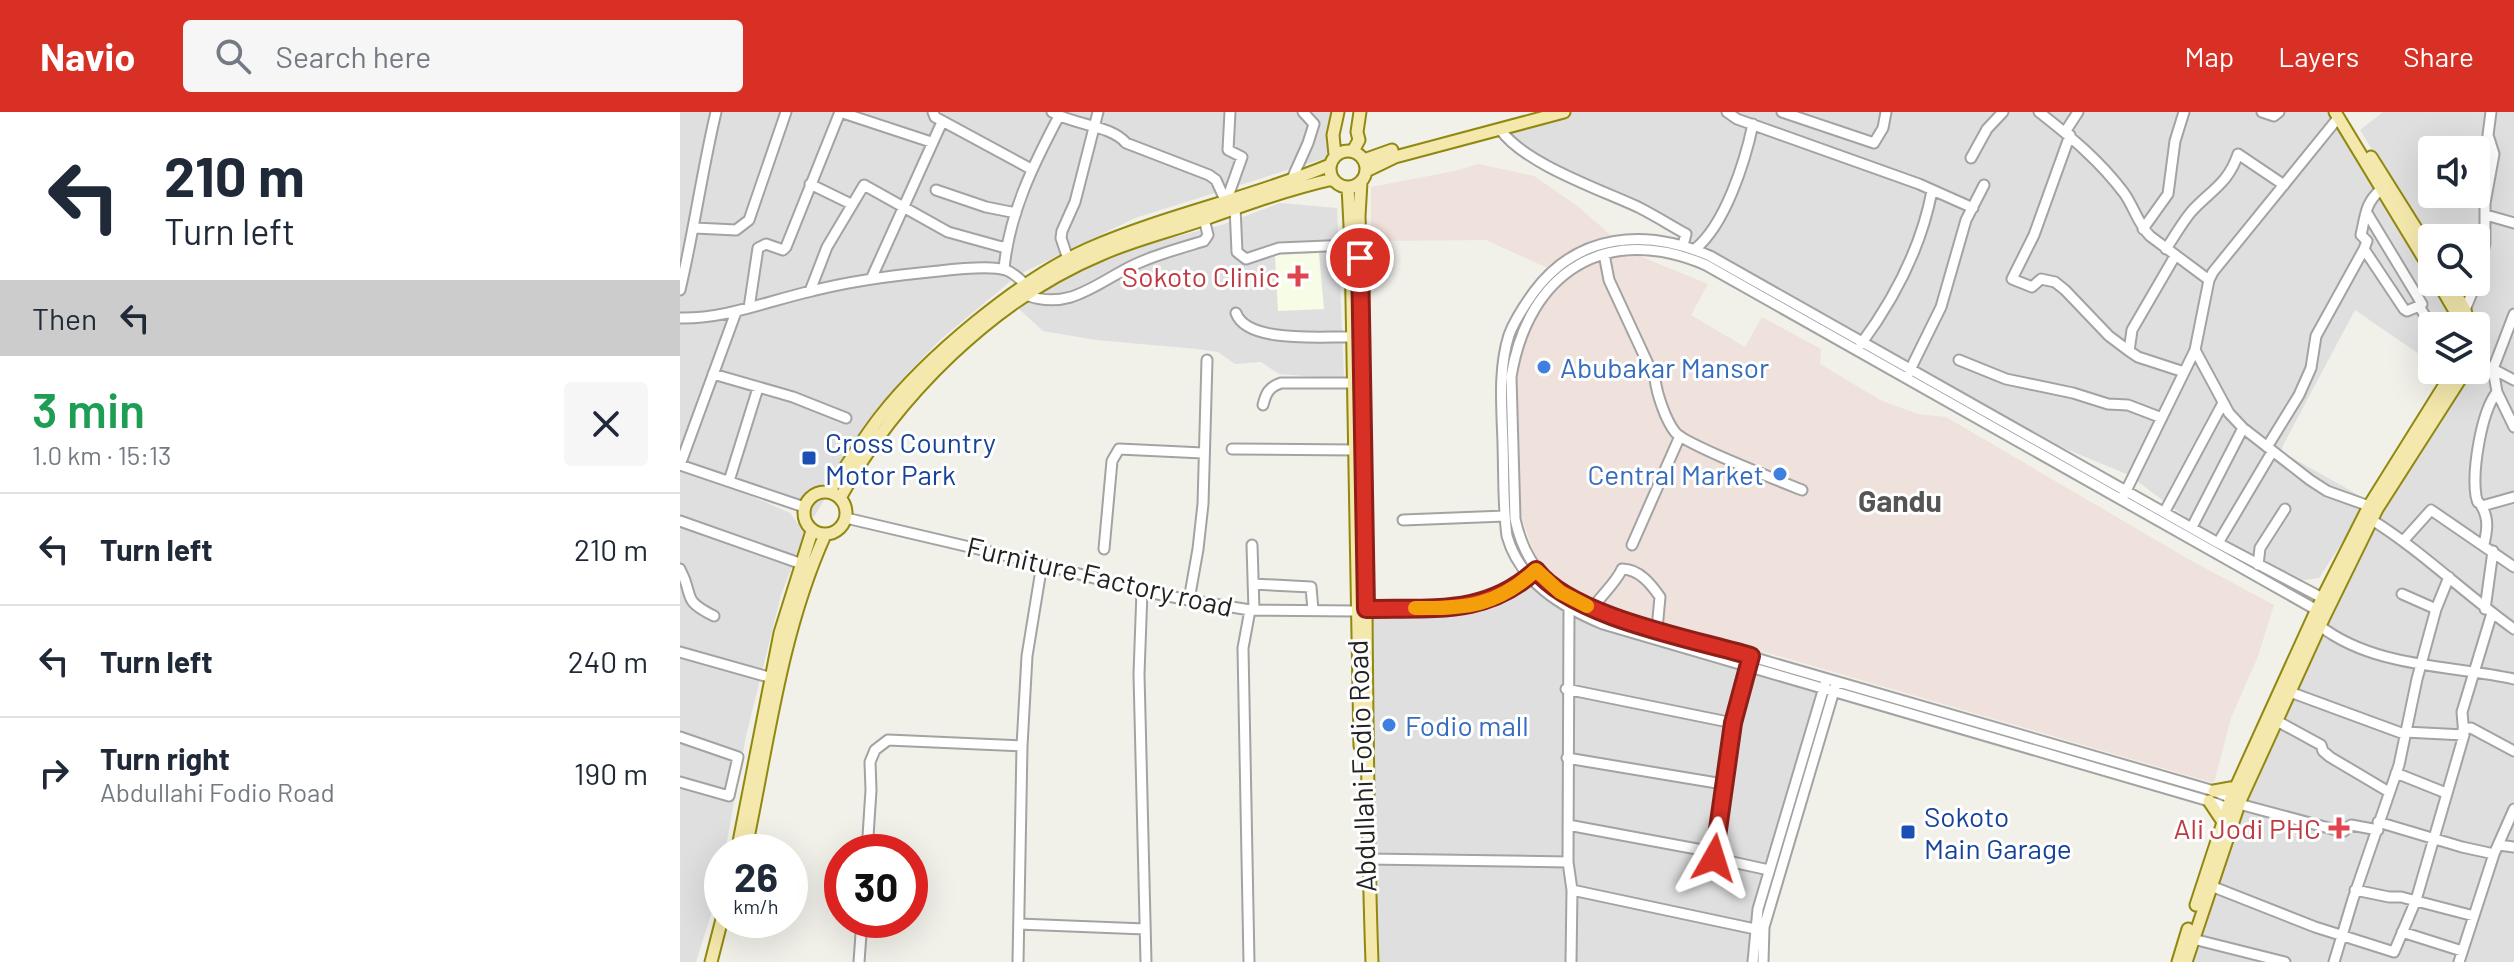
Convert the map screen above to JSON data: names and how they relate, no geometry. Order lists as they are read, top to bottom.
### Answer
{
  "streets": {
    "main road": ["Abdullahi Fodio Road"],
    "street": ["Furniture Factory road"]
  },
  "crossings": [
    ["Furniture Factory road", "Abdullahi Fodio Road"]
  ],
  "districts": ["Gandu"],
  "places": {
    "health": ["Sokoto Clinic", "Ali Jodi PHC"],
    "other": ["Abubakar Mansor", "Central Market", "Fodio mall"],
    "transit": ["Cross Country Motor Park", "Sokoto Main Garage"]
  },
  "page": {
    "header": "Navio",
    "search": "Search here",
    "nav": ["Map", "Layers", "Share"],
    "turn": ["210 m", "Turn left"],
    "then": "Then",
    "heading": ["3 min", "1.0 km · 15:13"],
    "list": [
      {
        "name": "Turn left",
        "value": "210 m"
      },
      {
        "name": "Turn left",
        "value": "240 m"
      },
      {
        "name": "Turn right",
        "note": "Abdullahi Fodio Road",
        "value": "190 m"
      }
    ],
    "speed": "26 km/h",
    "limit": "30"
  }
}
